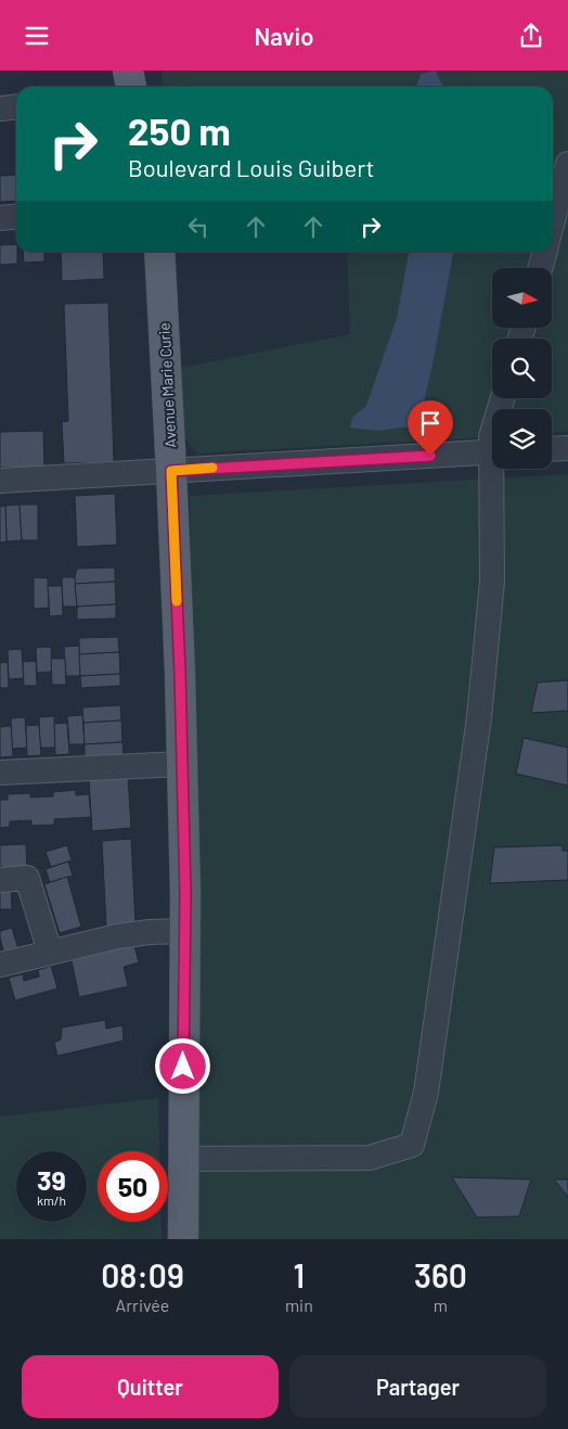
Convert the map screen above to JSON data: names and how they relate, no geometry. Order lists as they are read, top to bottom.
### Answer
{
  "streets": {
    "main road": ["Avenue Marie Curie"]
  },
  "north": "right",
  "page": {
    "header": "Navio",
    "turn": ["250 m", "Boulevard Louis Guibert"],
    "speed": "39 km/h",
    "limit": "50",
    "eta": [
      "08:09",
      "Arrivée",
      "1",
      "min",
      "360",
      "m"
    ],
    "buttons": ["Quitter", "Partager"]
  }
}
